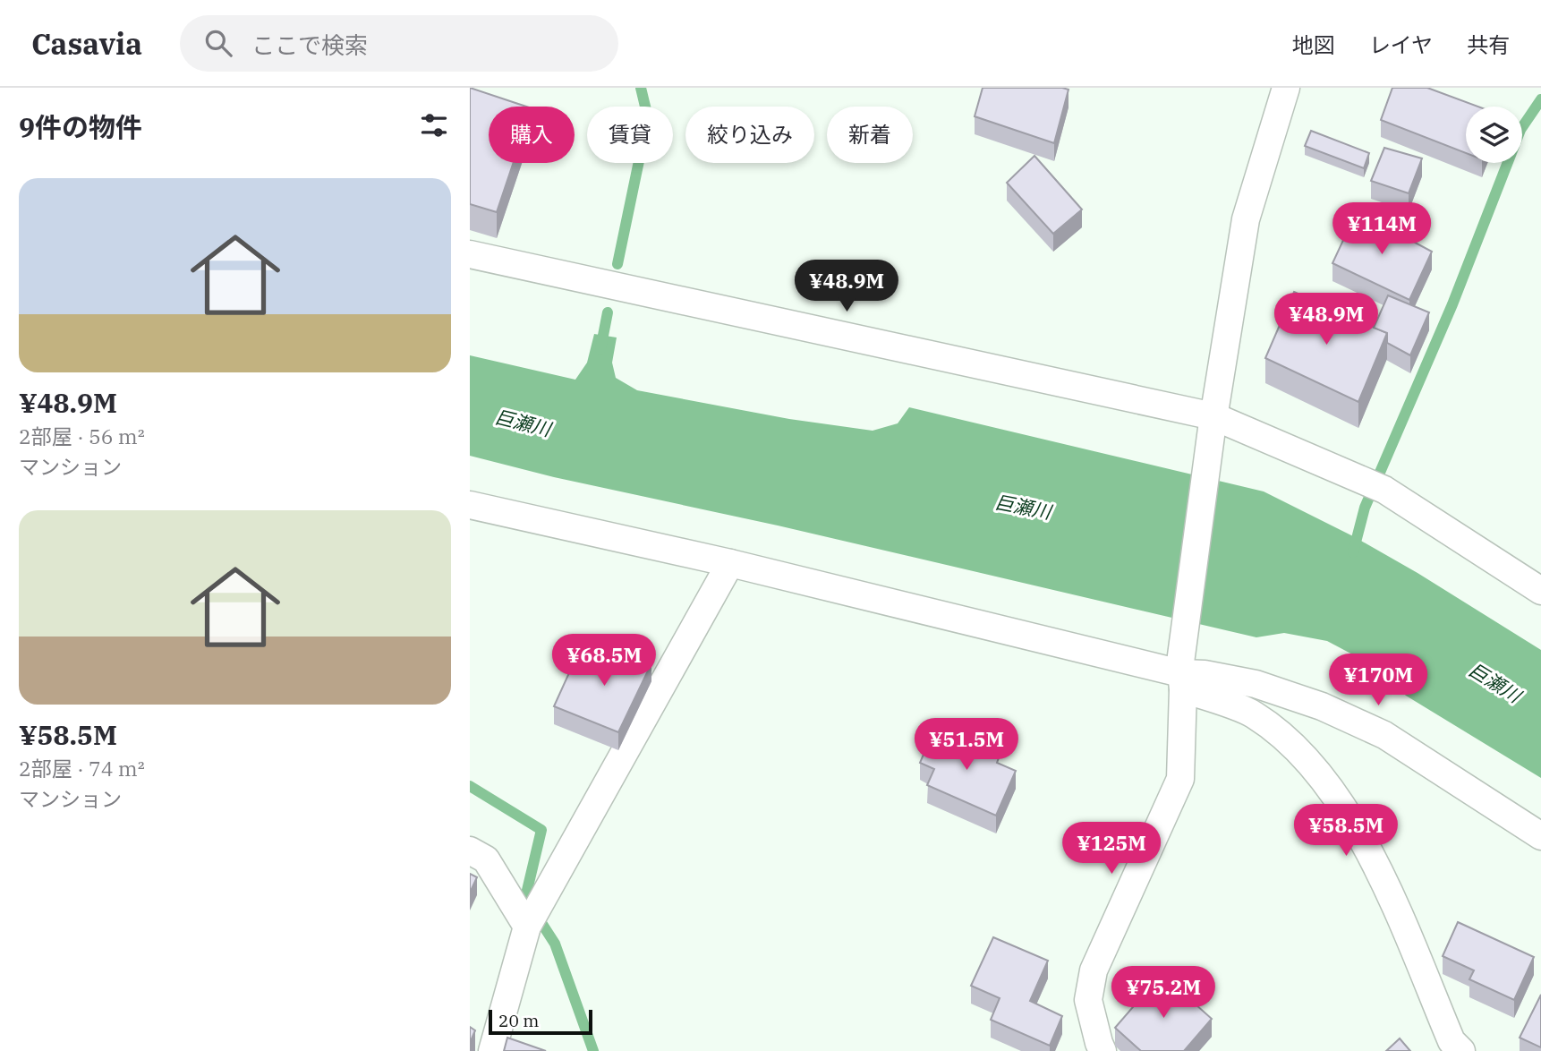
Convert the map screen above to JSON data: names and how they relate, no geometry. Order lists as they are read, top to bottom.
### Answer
{
  "water": ["巨瀬川"],
  "scale_bar": "20 m",
  "page": {
    "header": "Casavia",
    "search": "ここで検索",
    "nav": ["地図", "レイヤ", "共有"],
    "heading": "9件の物件",
    "chip": [
      "購入",
      "賃貸",
      "絞り込み",
      "新着"
    ],
    "list": [
      {
        "name": "¥48.9M",
        "note": "2部屋 · 56 m² · マンション"
      },
      {
        "name": "¥58.5M",
        "note": "2部屋 · 74 m² · マンション"
      }
    ],
    "price": [
      "¥114M",
      "¥48.9M",
      "¥48.9M",
      "¥68.5M",
      "¥170M",
      "¥51.5M",
      "¥58.5M",
      "¥125M",
      "¥75.2M"
    ],
    "scale": "20 m"
  }
}
